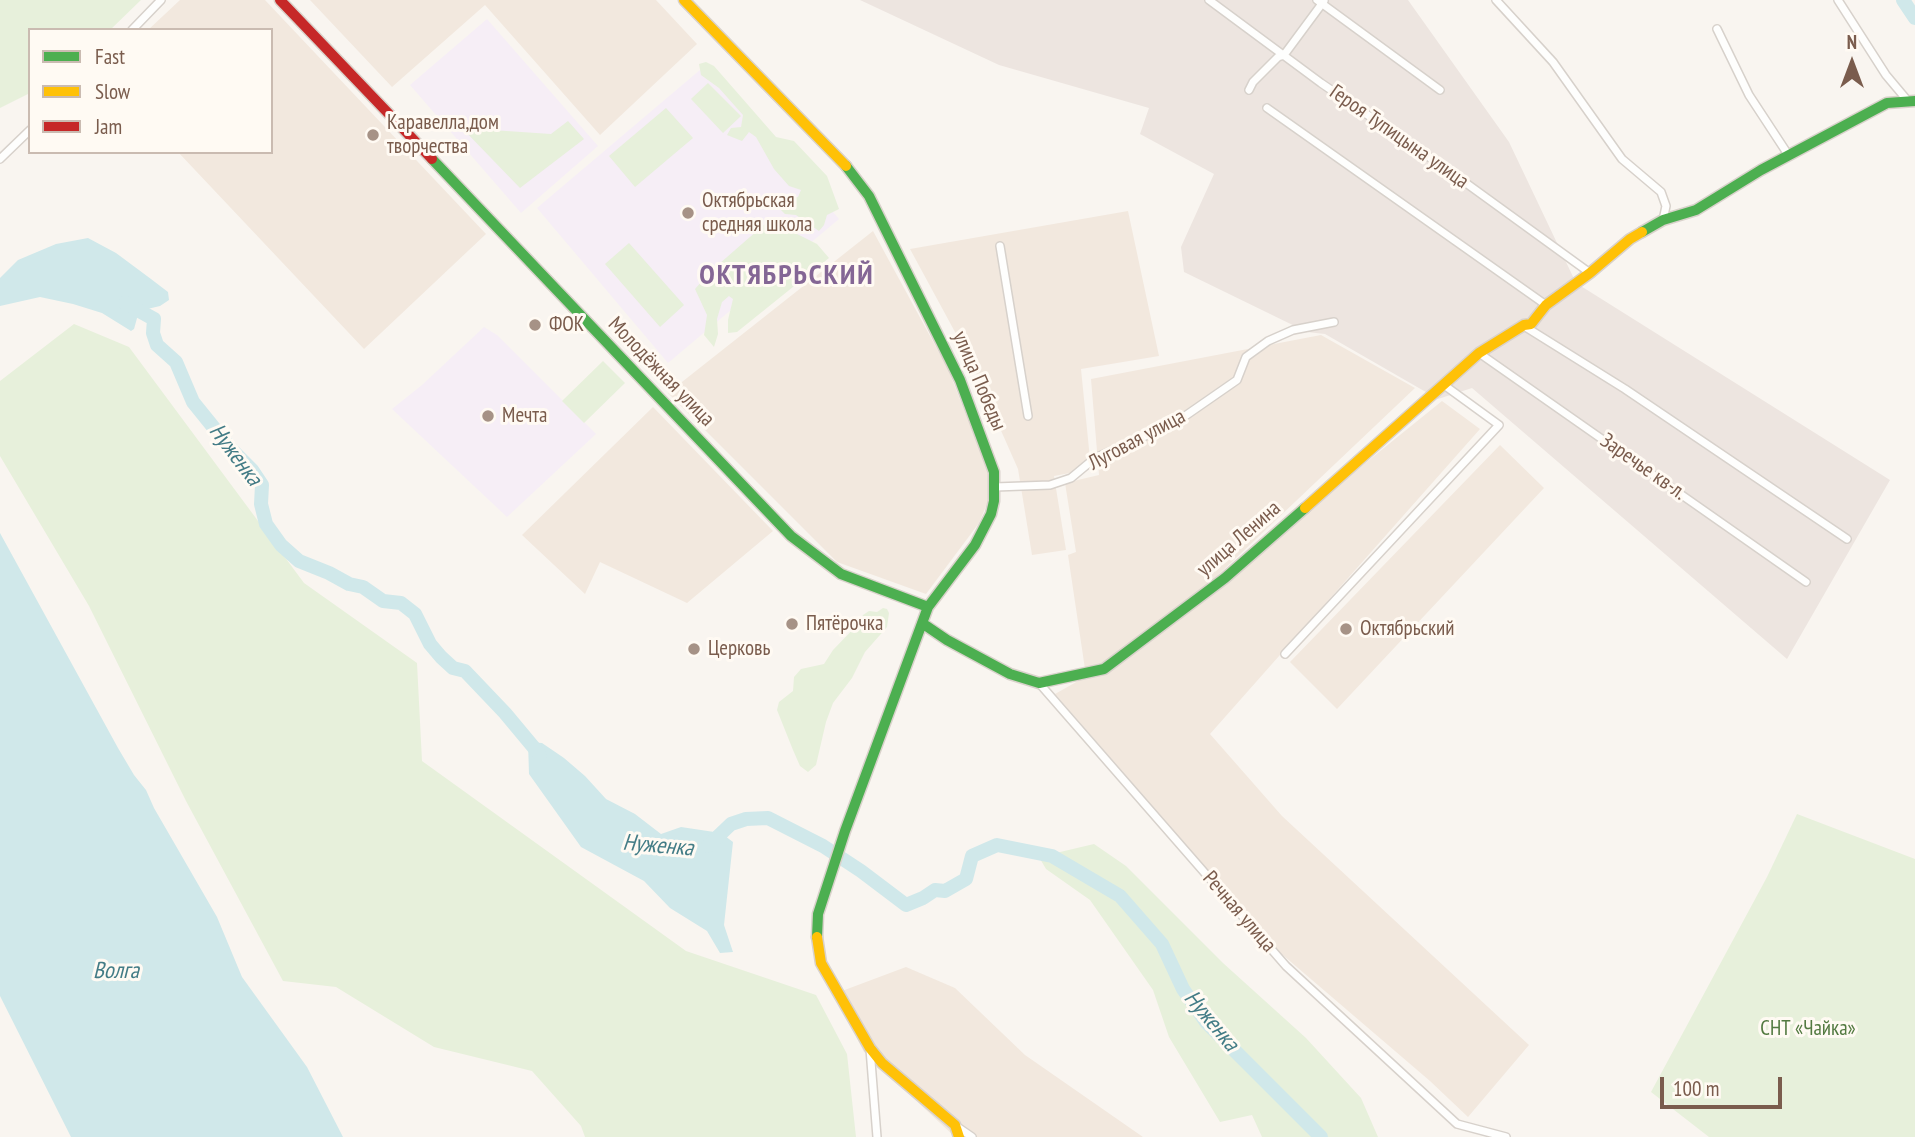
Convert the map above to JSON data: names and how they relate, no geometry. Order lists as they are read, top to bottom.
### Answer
{
  "streets": {
    "street": [
      "Героя Тупицына улица",
      "Молодёжная улица",
      "улица Победы",
      "Луговая улица",
      "Заречье кв-л.",
      "улица Ленина",
      "Речная улица"
    ]
  },
  "crossings": [
    ["Героя Тупицына улица", "улица Ленина"],
    ["Молодёжная улица", "улица Победы"],
    ["улица Победы", "Луговая улица"],
    ["Заречье кв-л.", "улица Ленина"],
    ["улица Ленина", "Речная улица"]
  ],
  "districts": ["ОКТЯБРЬСКИЙ"],
  "water": ["Нуженка", "Волга"],
  "parks": ["СНТ «Чайка»"],
  "places": [
    "Каравелла,дом творчества",
    "Октябрьская средняя школа",
    "ФОК",
    "Мечта",
    "Пятёрочка",
    "Октябрьский",
    "Церковь"
  ],
  "legend": ["Fast", "Slow", "Jam"],
  "scale_bar": "100 m",
  "north": "top"
}
